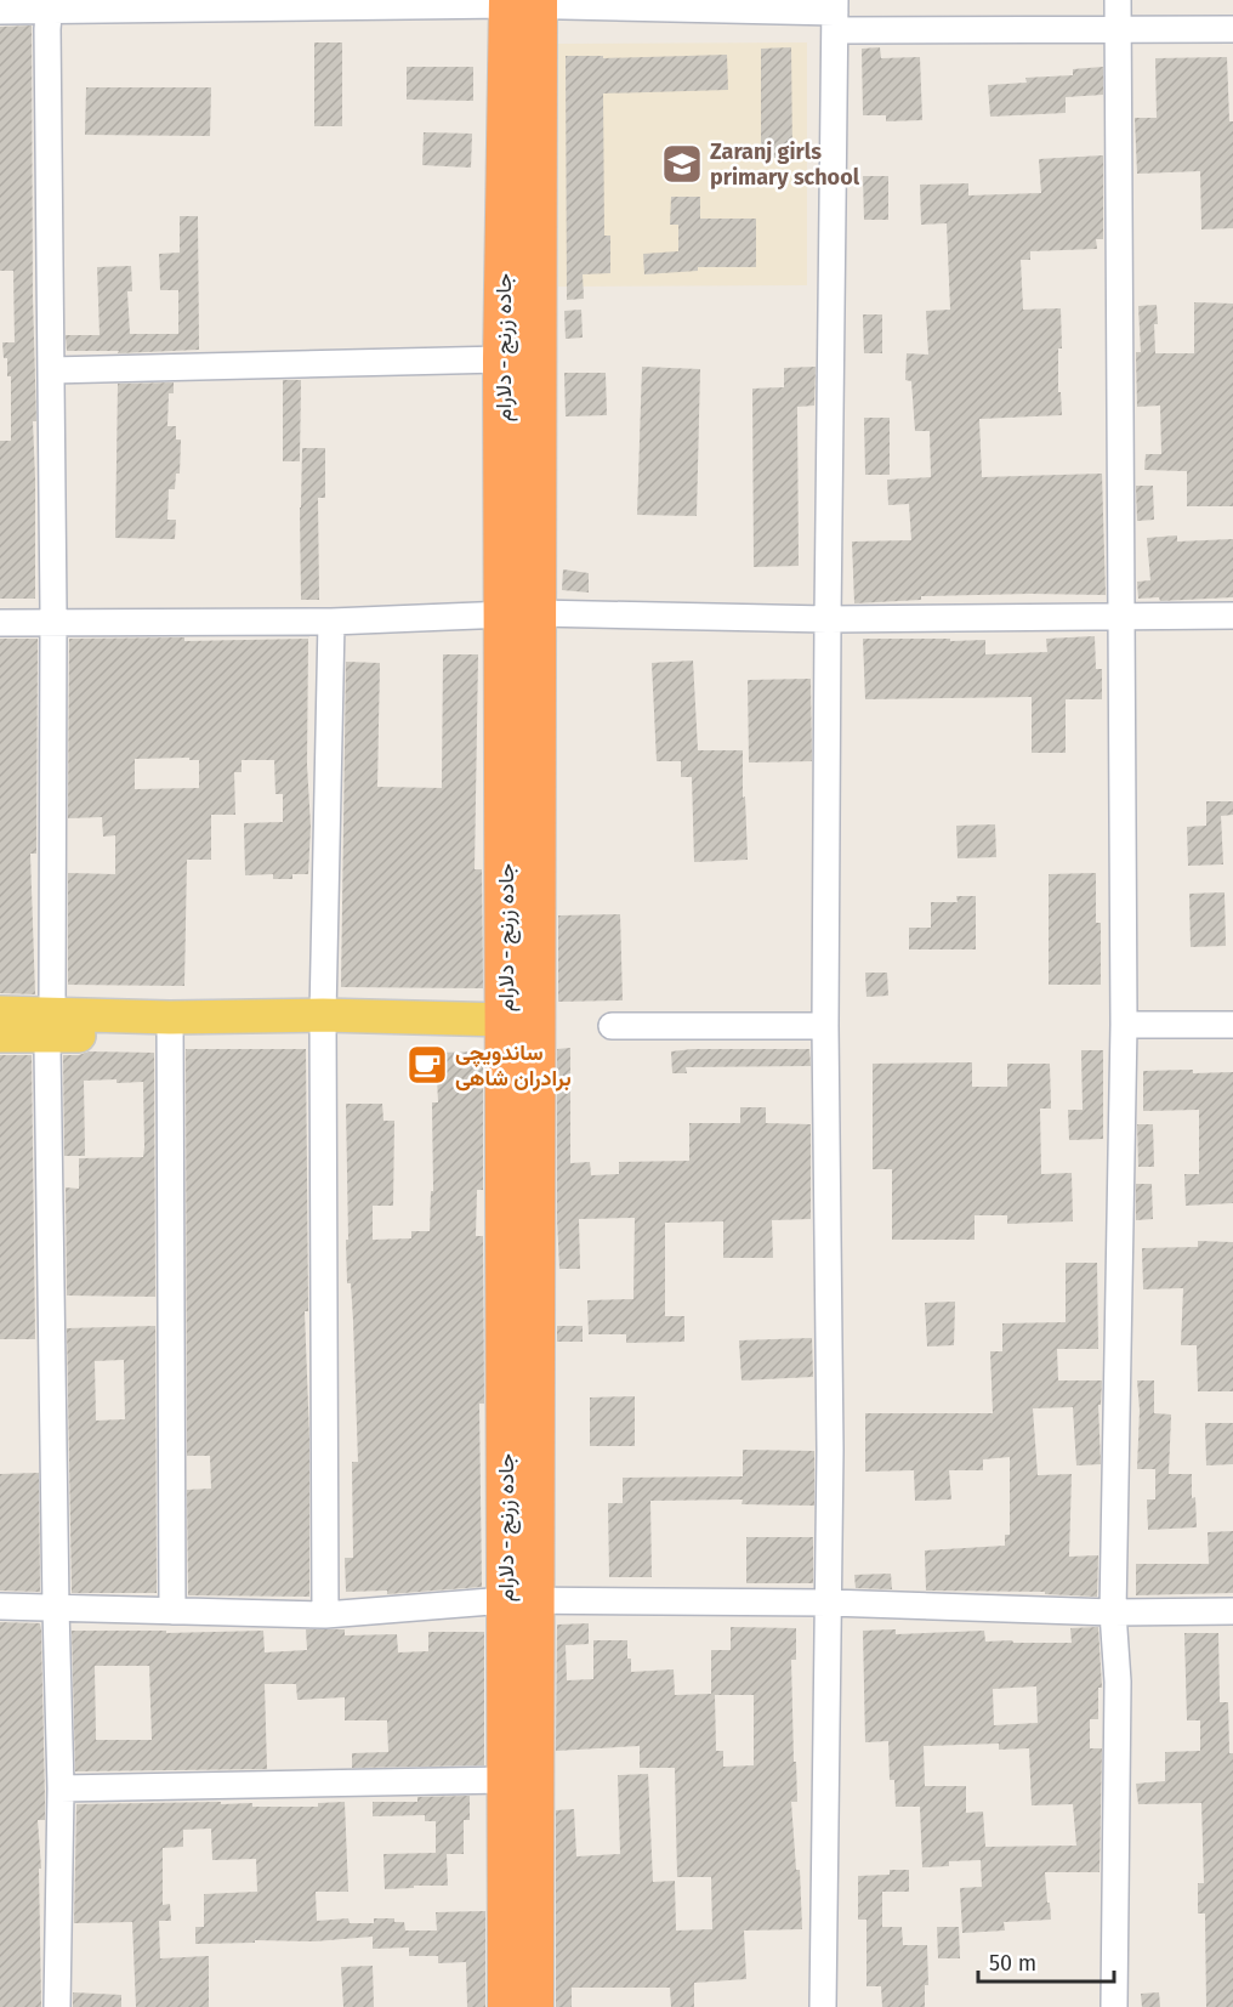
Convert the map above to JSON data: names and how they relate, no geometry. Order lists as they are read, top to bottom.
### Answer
{
  "streets": {
    "highway": ["جاده زرنج - دلارام"]
  },
  "places": {
    "school or university": ["Zaranj girls primary school"],
    "cafe": ["ساندویچی برادران شاهی"]
  },
  "scale_bar": "50 m"
}
